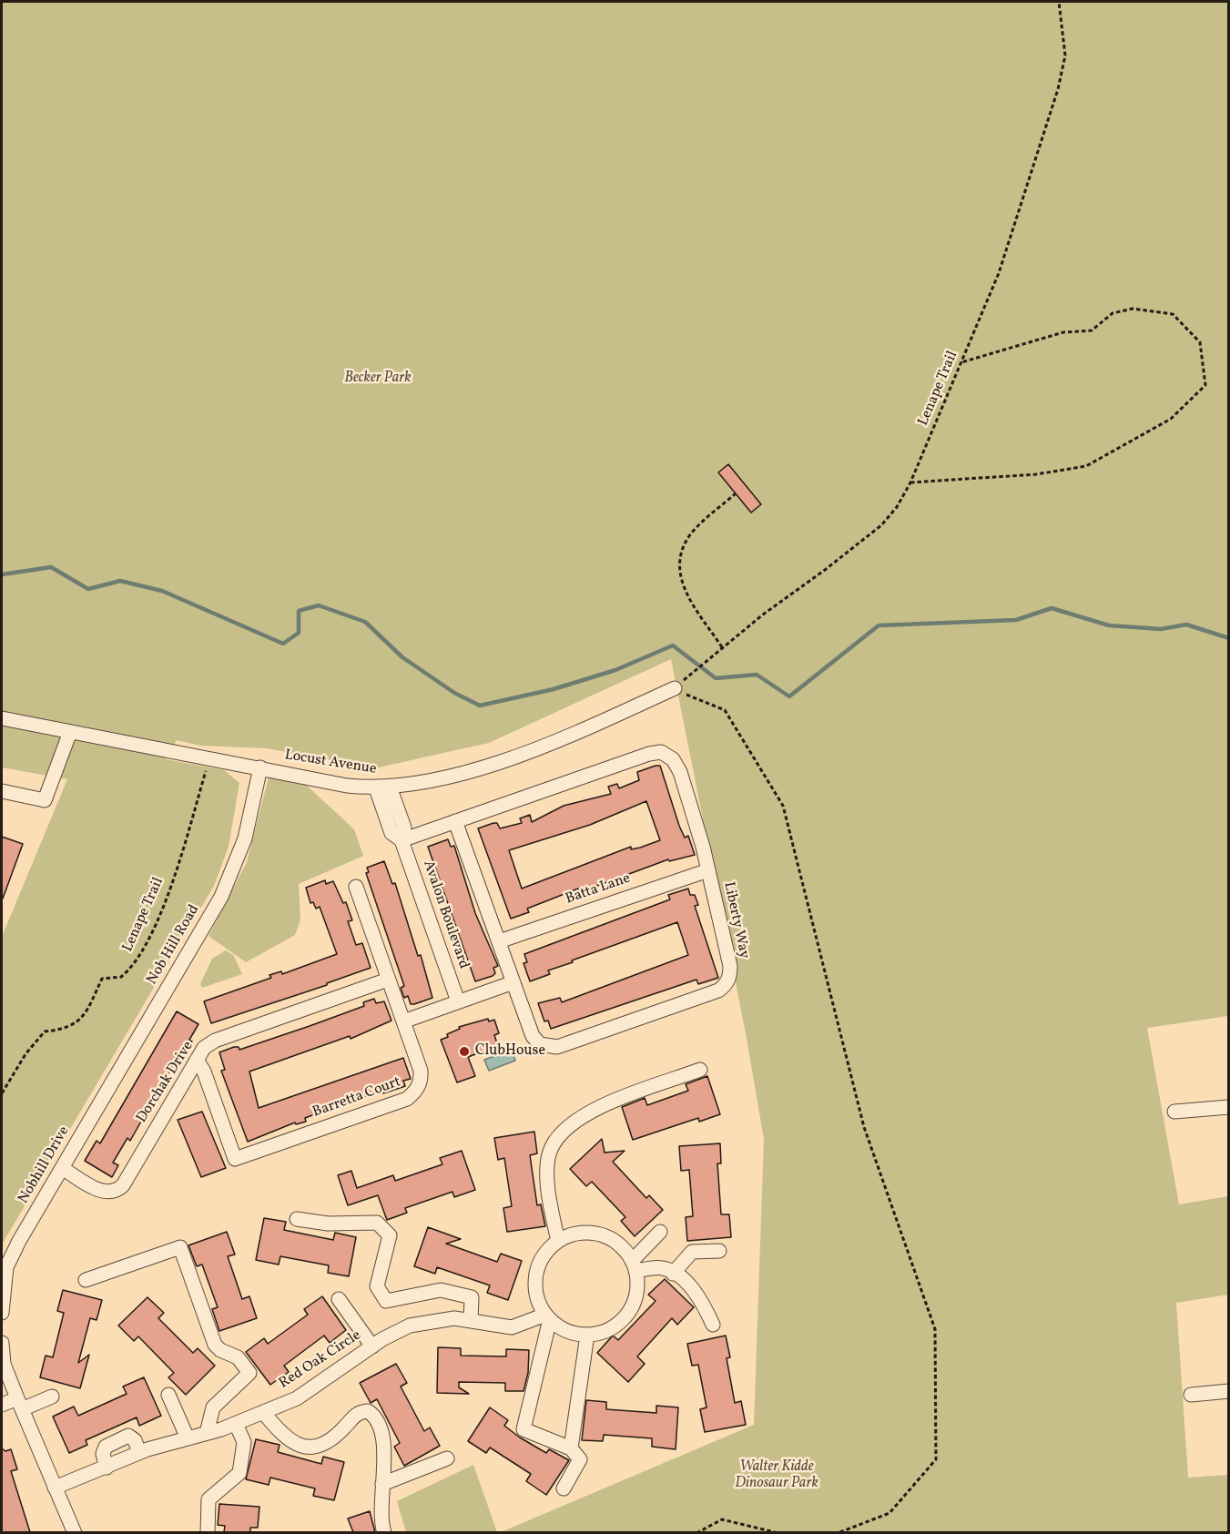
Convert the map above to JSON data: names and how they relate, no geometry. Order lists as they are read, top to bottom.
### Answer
{
  "streets": {
    "street": [
      "Locust Avenue",
      "Batta Lane",
      "Avalon Boulevard",
      "Liberty Way",
      "Nob Hill Road",
      "Dorchak Drive",
      "Barretta Court",
      "Nobhill Drive",
      "Red Oak Circle"
    ],
    "path": ["Lenape Trail"]
  },
  "crossings": [
    ["Lenape Trail", "Locust Avenue"],
    ["Locust Avenue", "Avalon Boulevard"],
    ["Locust Avenue", "Nob Hill Road"],
    ["Batta Lane", "Liberty Way"],
    ["Avalon Boulevard", "Liberty Way"],
    ["Nob Hill Road", "Nobhill Drive"],
    ["Dorchak Drive", "Barretta Court"],
    ["Dorchak Drive", "Nobhill Drive"]
  ],
  "parks": ["Becker Park", "Walter Kidde Dinosaur Park"],
  "places": ["ClubHouse"]
}
